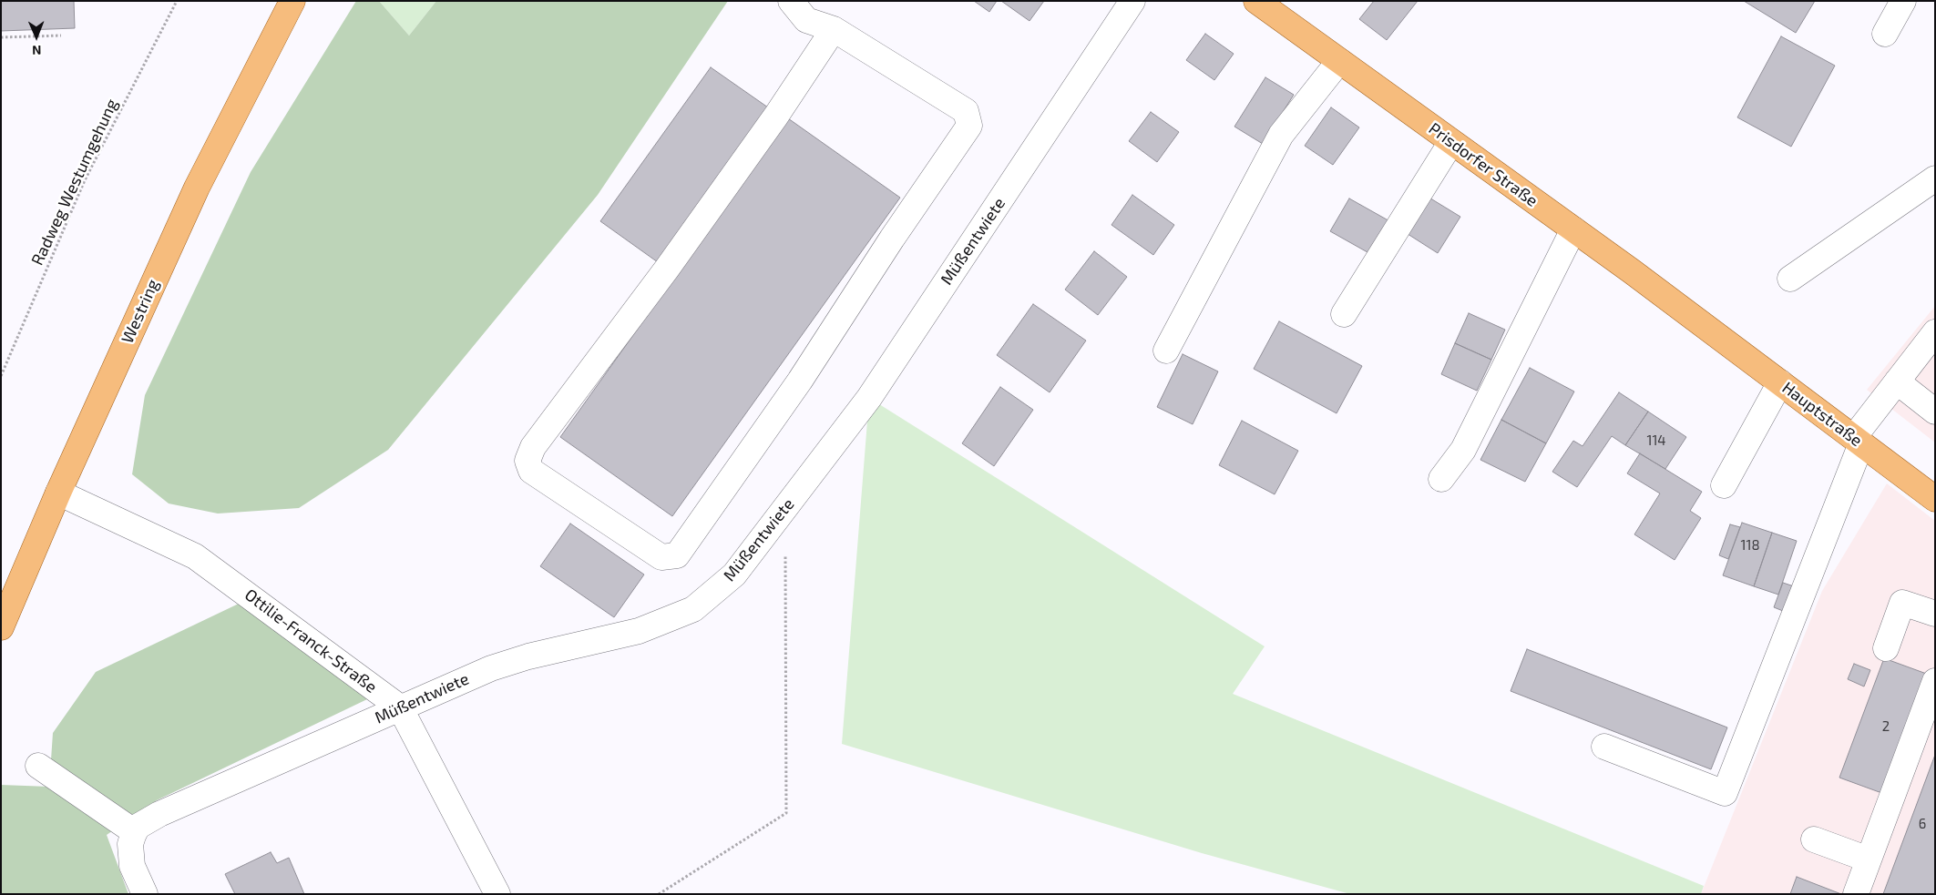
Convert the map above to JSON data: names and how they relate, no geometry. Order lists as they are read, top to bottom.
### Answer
{
  "streets": {
    "main road": ["Prisdorfer Straße", "Westring", "Hauptstraße"],
    "street": ["Müßentwiete", "Ottilie-Franck-Straße"],
    "path": ["Radweg Westumgehung"]
  },
  "crossings": [
    ["Prisdorfer Straße", "Hauptstraße"],
    ["Müßentwiete", "Ottilie-Franck-Straße"],
    ["Westring", "Ottilie-Franck-Straße"]
  ],
  "house_numbers": [
    "114",
    "118",
    "2",
    "6"
  ],
  "north": "bottom"
}
